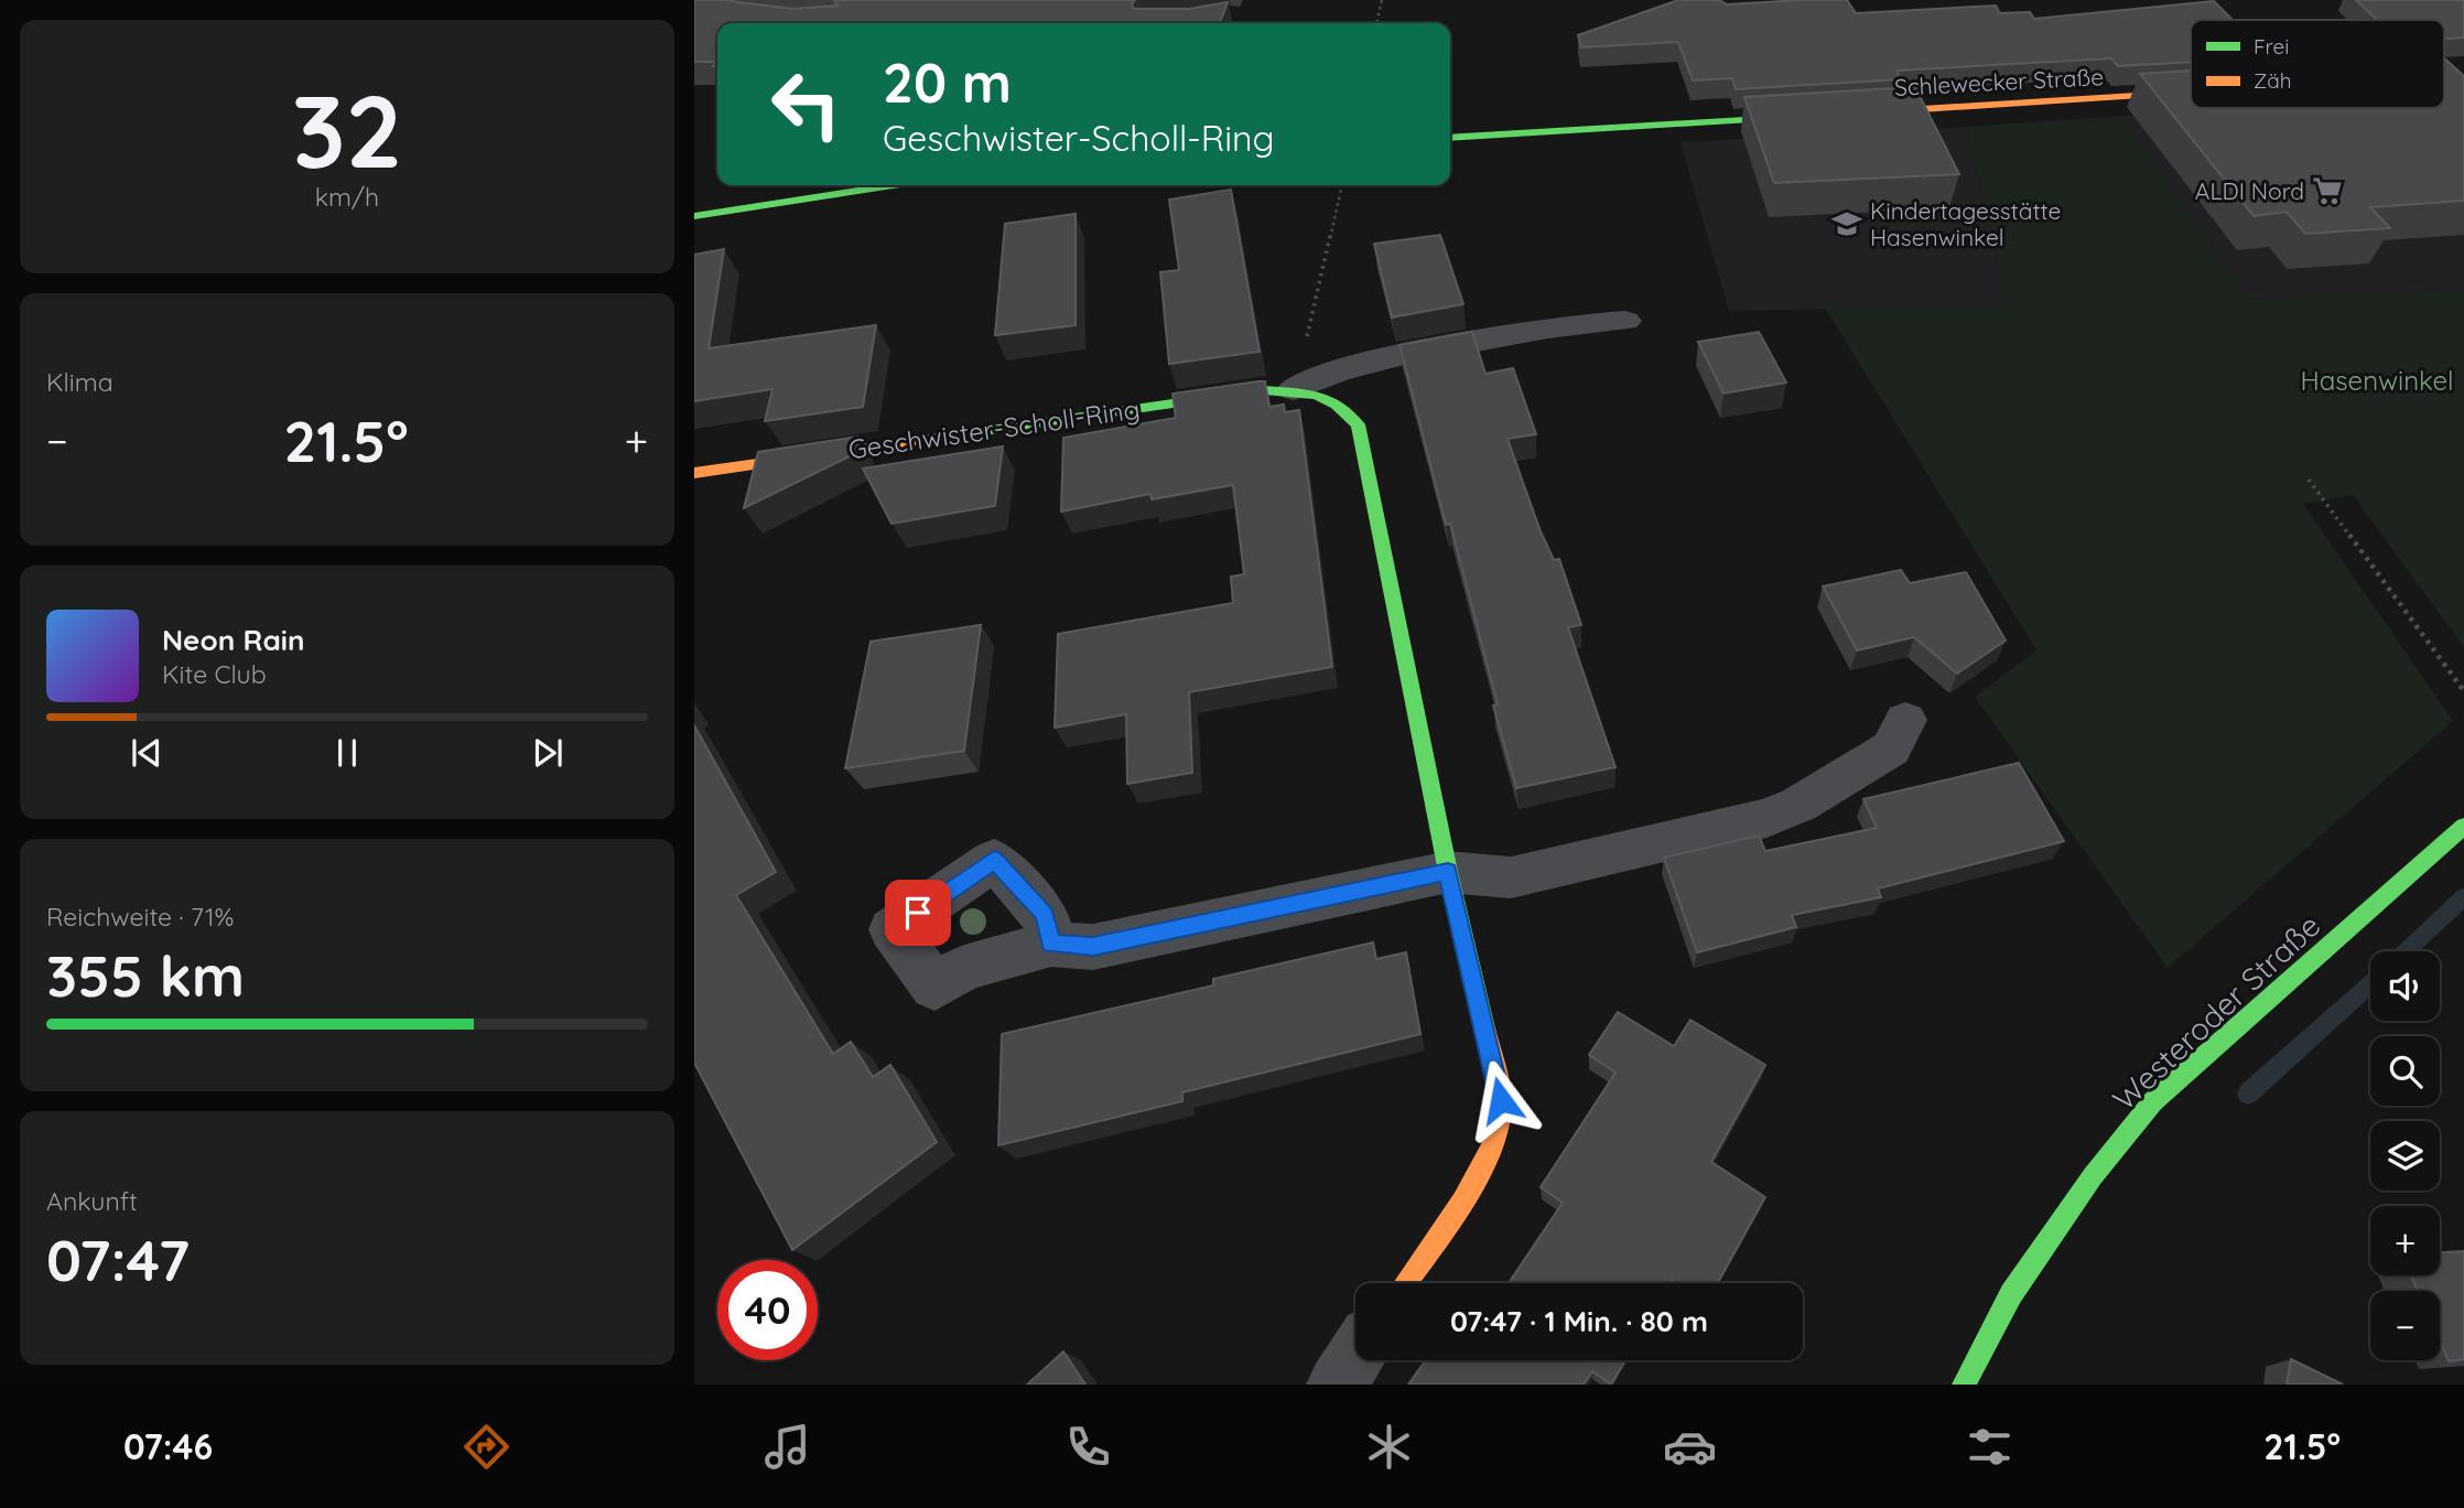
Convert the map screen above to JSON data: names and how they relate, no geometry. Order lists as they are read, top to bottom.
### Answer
{
  "streets": {
    "street": ["Schlewecker Straße", "Geschwister-Scholl-Ring", "Westeroder Straße"]
  },
  "parks": ["Hasenwinkel"],
  "places": {
    "supermarket": ["ALDI Nord"],
    "school or university": ["Kindertagesstätte Hasenwinkel"]
  },
  "legend": ["Frei", "Zäh"],
  "page": {
    "tile": [
      ["32", "km/h"],
      "Klima",
      ["Reichweite · 71%", "355 km"],
      ["Ankunft", "07:47"]
    ],
    "turn": ["20 m", "Geschwister-Scholl-Ring"],
    "heat": ["−", "21.5°", "+"],
    "song": ["Neon Rain", "Kite Club"],
    "map_buttons": ["+", "−"],
    "limit": "40",
    "trip": "07:47 · 1 Min. · 80 m",
    "tabs": ["07:46", "21.5°"]
  }
}
